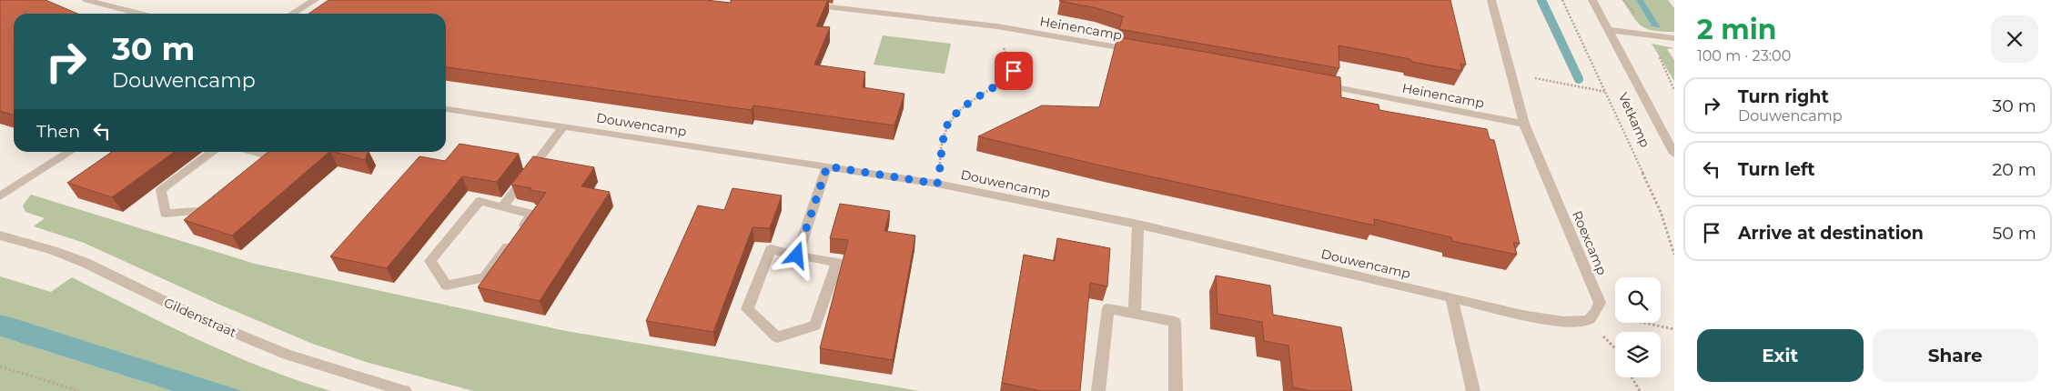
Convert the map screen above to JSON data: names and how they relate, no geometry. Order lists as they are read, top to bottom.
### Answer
{
  "streets": {
    "street": [
      "Heinencamp",
      "Vetkamp",
      "Douwencamp",
      "Roexcamp",
      "Gildenstraat"
    ]
  },
  "crossings": [
    ["Heinencamp", "Roexcamp"]
  ],
  "page": {
    "heading": ["2 min", "100 m · 23:00"],
    "turn": ["30 m", "Douwencamp"],
    "list": [
      {
        "name": "Turn right",
        "note": "Douwencamp",
        "value": "30 m"
      },
      {
        "name": "Turn left",
        "value": "20 m"
      },
      {
        "name": "Arrive at destination",
        "value": "50 m"
      }
    ],
    "then": "Then",
    "buttons": ["Exit", "Share"]
  }
}
